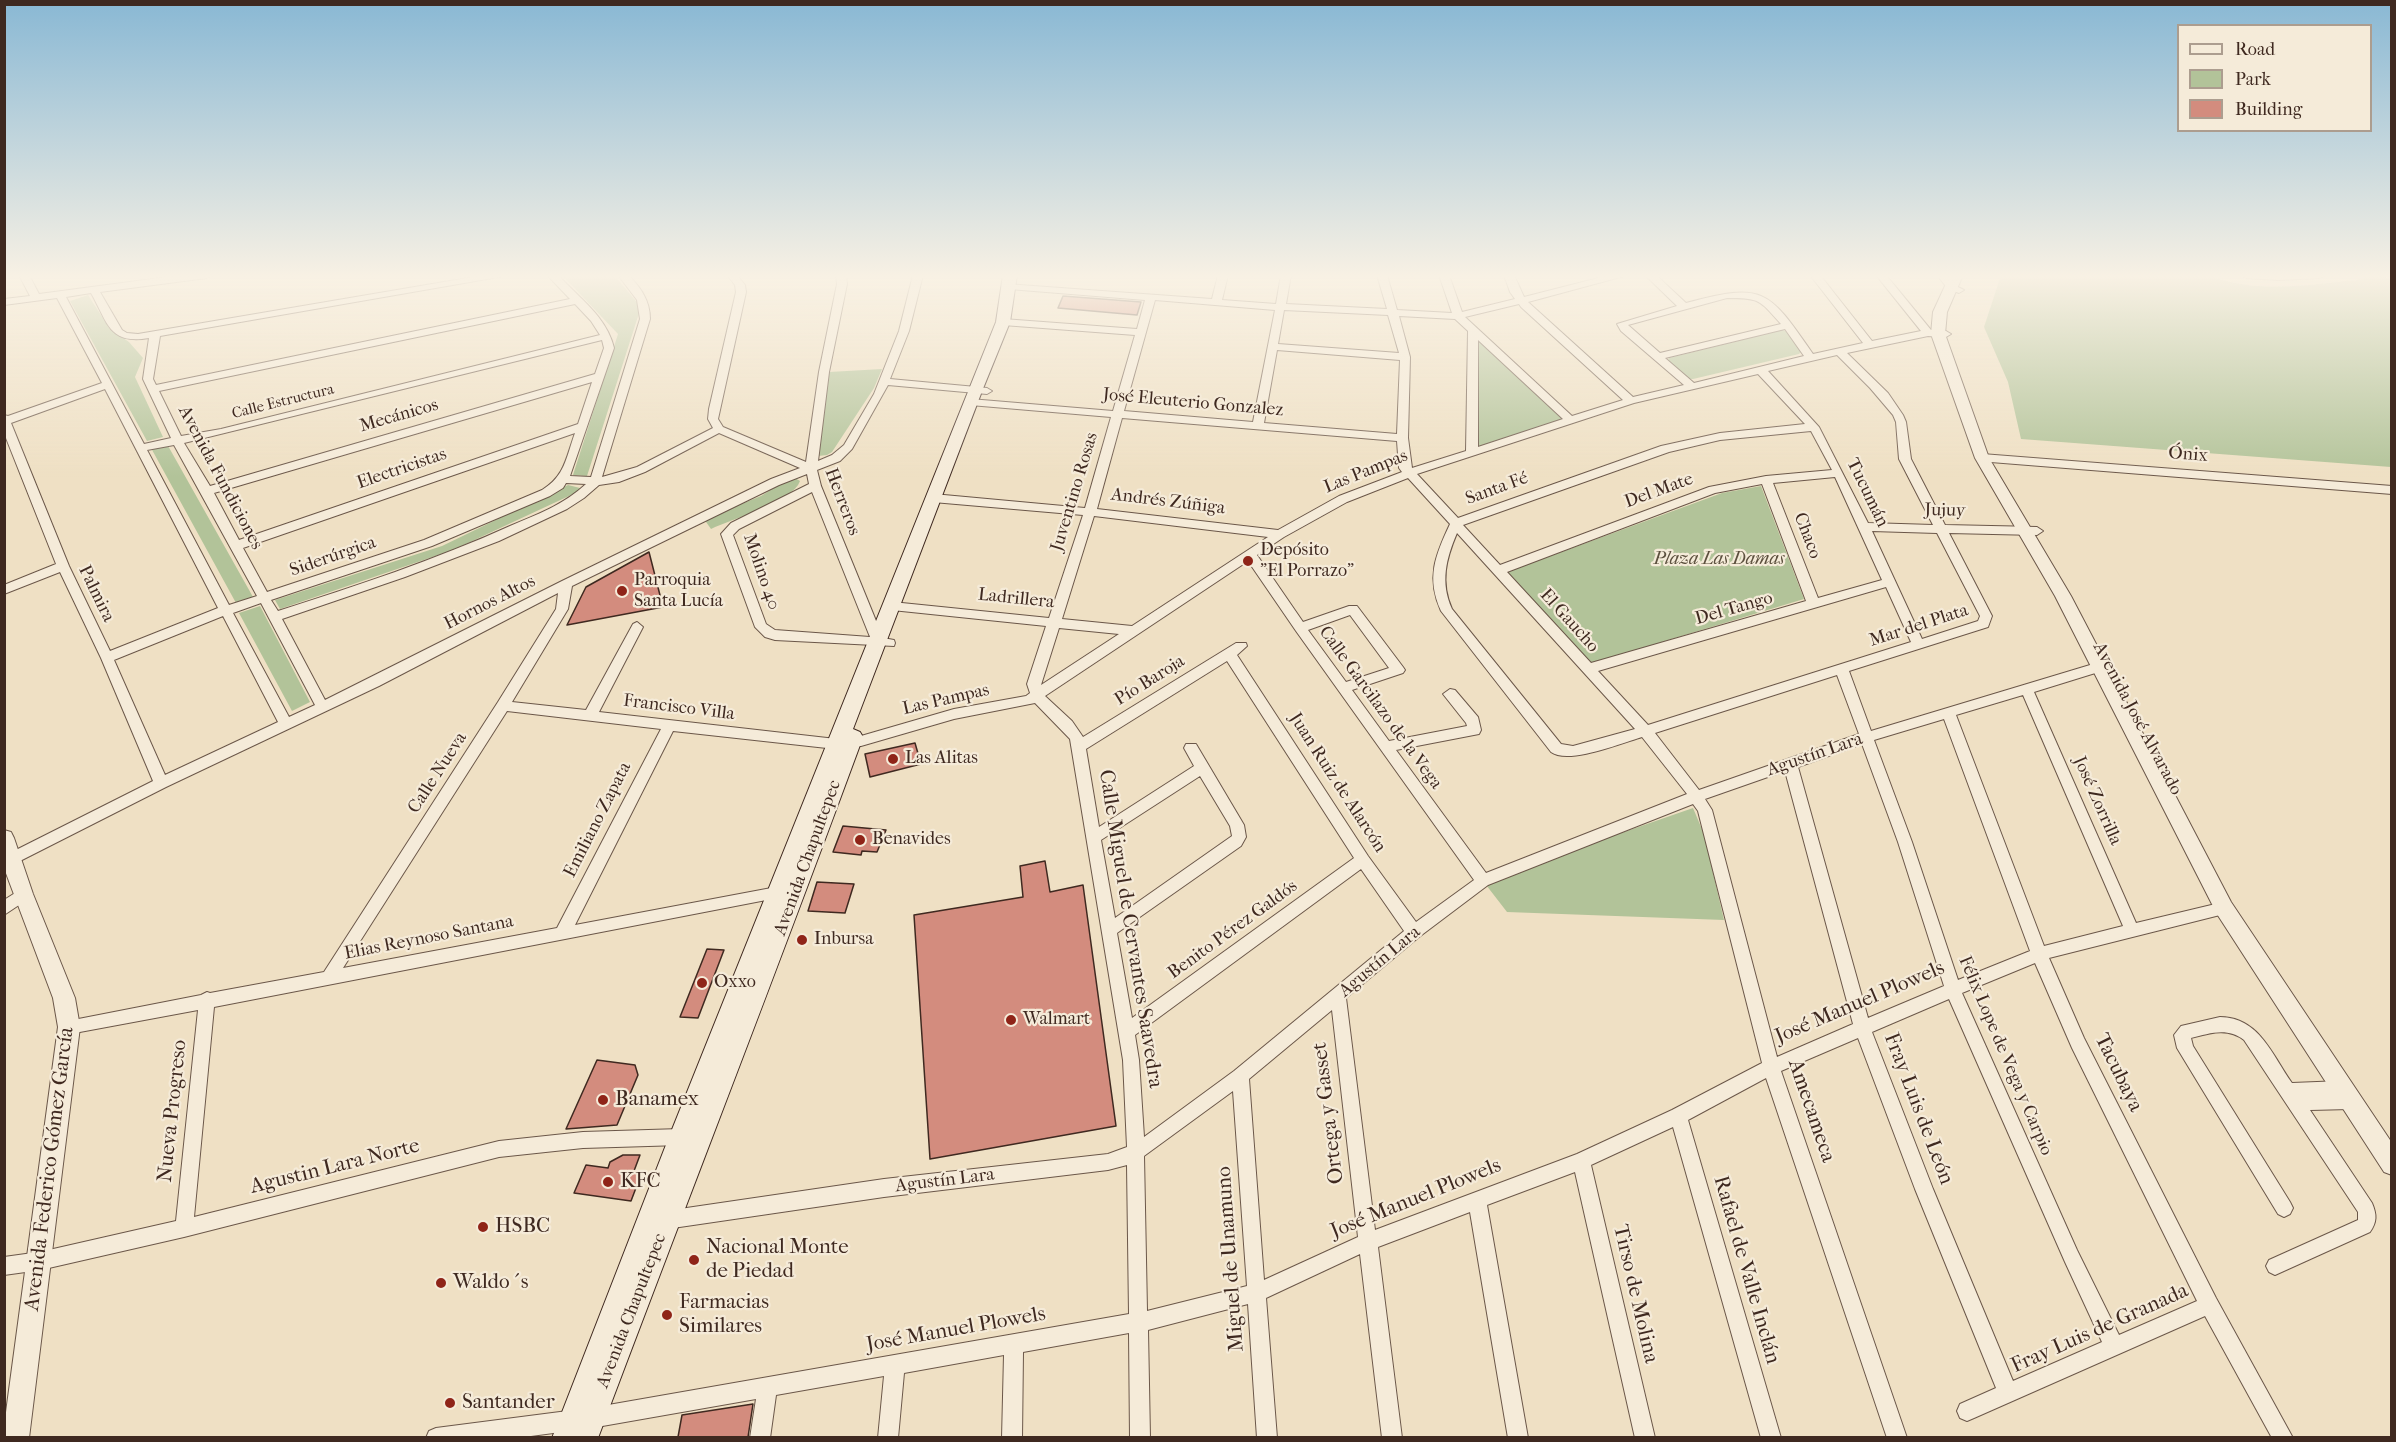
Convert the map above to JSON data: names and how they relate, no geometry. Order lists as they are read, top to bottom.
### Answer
{
  "streets": {
    "main road": ["Avenida Chapultepec"],
    "street": [
      "Calle Estructura",
      "José Eleuterio Gonzalez",
      "Mecánicos",
      "Ónix",
      "Electricistas",
      "Las Pampas",
      "Avenida Fundiciones",
      "Santa Fé",
      "Del Mate",
      "Juventino Rosas",
      "Tucumán",
      "Herreros",
      "Andrés Zúñiga",
      "Jujuy",
      "Chaco",
      "Siderúrgica",
      "Molino 40",
      "Palmira",
      "Ladrillera",
      "Hornos Altos",
      "Del Tango",
      "El Gaucho",
      "Mar del Plata",
      "Pío Baroja",
      "Francisco Villa",
      "Calle Garcilazo de la Vega",
      "Avenida José Alvarado",
      "Agustín Lara",
      "Calle Nueva",
      "Juan Ruiz de Alarcón",
      "José Zorrilla",
      "Emiliano Zapata",
      "Calle Miguel de Cervantes Saavedra",
      "Benito Pérez Galdós",
      "Elias Reynoso Santana",
      "José Manuel Plowels",
      "Félix Lope de Vega y Carpio",
      "Tacubaya",
      "Fray Luis de León",
      "Nueva Progreso",
      "Amecameca",
      "Ortega y Gasset",
      "Agustin Lara Norte",
      "Avenida Federico Gómez García",
      "Miguel de Unamuno",
      "Rafael de Valle Inclán",
      "Tirso de Molina",
      "Fray Luis de Granada"
    ]
  },
  "crossings": [
    ["Calle Estructura", "Avenida Fundiciones"],
    ["José Eleuterio Gonzalez", "Juventino Rosas"],
    ["José Eleuterio Gonzalez", "Hornos Altos"],
    ["José Eleuterio Gonzalez", "Avenida Chapultepec"],
    ["Mecánicos", "Avenida Fundiciones"],
    ["Ónix", "Avenida José Alvarado"],
    ["Electricistas", "Avenida Fundiciones"],
    ["Las Pampas", "Juventino Rosas"],
    ["Las Pampas", "Tucumán"],
    ["Las Pampas", "Andrés Zúñiga"],
    ["Las Pampas", "Ladrillera"],
    ["Las Pampas", "El Gaucho"],
    ["Las Pampas", "Mar del Plata"],
    ["Las Pampas", "Francisco Villa"],
    ["Las Pampas", "Calle Garcilazo de la Vega"],
    ["Las Pampas", "Avenida Chapultepec"],
    ["Las Pampas", "Calle Miguel de Cervantes Saavedra"],
    ["Avenida Fundiciones", "Siderúrgica"],
    ["Avenida Fundiciones", "Hornos Altos"],
    ["Santa Fé", "Tucumán"],
    ["Santa Fé", "El Gaucho"],
    ["Santa Fé", "Mar del Plata"],
    ["Del Mate", "Tucumán"],
    ["Del Mate", "Chaco"],
    ["Del Mate", "El Gaucho"],
    ["Juventino Rosas", "Andrés Zúñiga"],
    ["Juventino Rosas", "Ladrillera"],
    ["Juventino Rosas", "Calle Miguel de Cervantes Saavedra"],
    ["Tucumán", "Jujuy"],
    ["Tucumán", "Del Tango"],
    ["Tucumán", "Mar del Plata"],
    ["Herreros", "Molino 40"],
    ["Herreros", "Hornos Altos"],
    ["Herreros", "Avenida Chapultepec"],
    ["Andrés Zúñiga", "Avenida Chapultepec"],
    ["Jujuy", "Mar del Plata"],
    ["Jujuy", "Avenida José Alvarado"],
    ["Chaco", "Del Tango"],
    ["Siderúrgica", "Palmira"],
    ["Molino 40", "Avenida Chapultepec"],
    ["Palmira", "Hornos Altos"],
    ["Ladrillera", "Avenida Chapultepec"],
    ["Hornos Altos", "Calle Nueva"],
    ["Hornos Altos", "Avenida Federico Gómez García"],
    ["Del Tango", "El Gaucho"],
    ["El Gaucho", "Mar del Plata"],
    ["El Gaucho", "Agustín Lara"],
    ["El Gaucho", "Amecameca"],
    ["Mar del Plata", "Félix Lope de Vega y Carpio"],
    ["Pío Baroja", "Juan Ruiz de Alarcón"],
    ["Pío Baroja", "Calle Miguel de Cervantes Saavedra"],
    ["Francisco Villa", "Calle Nueva"],
    ["Francisco Villa", "Emiliano Zapata"],
    ["Francisco Villa", "Avenida Chapultepec"],
    ["Calle Garcilazo de la Vega", "Agustín Lara"],
    ["Avenida José Alvarado", "Agustín Lara"],
    ["Avenida José Alvarado", "José Manuel Plowels"],
    ["Agustín Lara", "Juan Ruiz de Alarcón"],
    ["Agustín Lara", "José Zorrilla"],
    ["Agustín Lara", "Avenida Chapultepec"],
    ["Agustín Lara", "Calle Miguel de Cervantes Saavedra"],
    ["Agustín Lara", "Félix Lope de Vega y Carpio"],
    ["Agustín Lara", "Tacubaya"],
    ["Agustín Lara", "Fray Luis de León"],
    ["Agustín Lara", "Amecameca"],
    ["Agustín Lara", "Ortega y Gasset"],
    ["Agustín Lara", "Miguel de Unamuno"],
    ["Calle Nueva", "Elias Reynoso Santana"],
    ["Juan Ruiz de Alarcón", "Benito Pérez Galdós"],
    ["José Zorrilla", "José Manuel Plowels"],
    ["Emiliano Zapata", "Elias Reynoso Santana"],
    ["Avenida Chapultepec", "Elias Reynoso Santana"],
    ["Avenida Chapultepec", "José Manuel Plowels"],
    ["Calle Miguel de Cervantes Saavedra", "Benito Pérez Galdós"],
    ["Calle Miguel de Cervantes Saavedra", "José Manuel Plowels"],
    ["Elias Reynoso Santana", "Nueva Progreso"],
    ["Elias Reynoso Santana", "Avenida Federico Gómez García"],
    ["José Manuel Plowels", "Félix Lope de Vega y Carpio"],
    ["José Manuel Plowels", "Tacubaya"],
    ["José Manuel Plowels", "Fray Luis de León"],
    ["José Manuel Plowels", "Amecameca"],
    ["José Manuel Plowels", "Ortega y Gasset"],
    ["José Manuel Plowels", "Miguel de Unamuno"],
    ["José Manuel Plowels", "Rafael de Valle Inclán"],
    ["José Manuel Plowels", "Tirso de Molina"],
    ["Félix Lope de Vega y Carpio", "Fray Luis de Granada"],
    ["Tacubaya", "Fray Luis de Granada"],
    ["Fray Luis de León", "Fray Luis de Granada"],
    ["Nueva Progreso", "Agustin Lara Norte"],
    ["Agustin Lara Norte", "Avenida Federico Gómez García"]
  ],
  "parks": ["Plaza Las Damas"],
  "places": [
    "Depósito \"El Porrazo\"",
    "Parroquia Santa Lucía",
    "Las Alitas",
    "Benavides",
    "Inbursa",
    "Oxxo",
    "Walmart",
    "Banamex",
    "KFC",
    "HSBC",
    "Nacional Monte de Piedad",
    "Waldo´s",
    "Farmacias Similares",
    "Santander"
  ],
  "legend": ["Road", "Park", "Building"]
}
